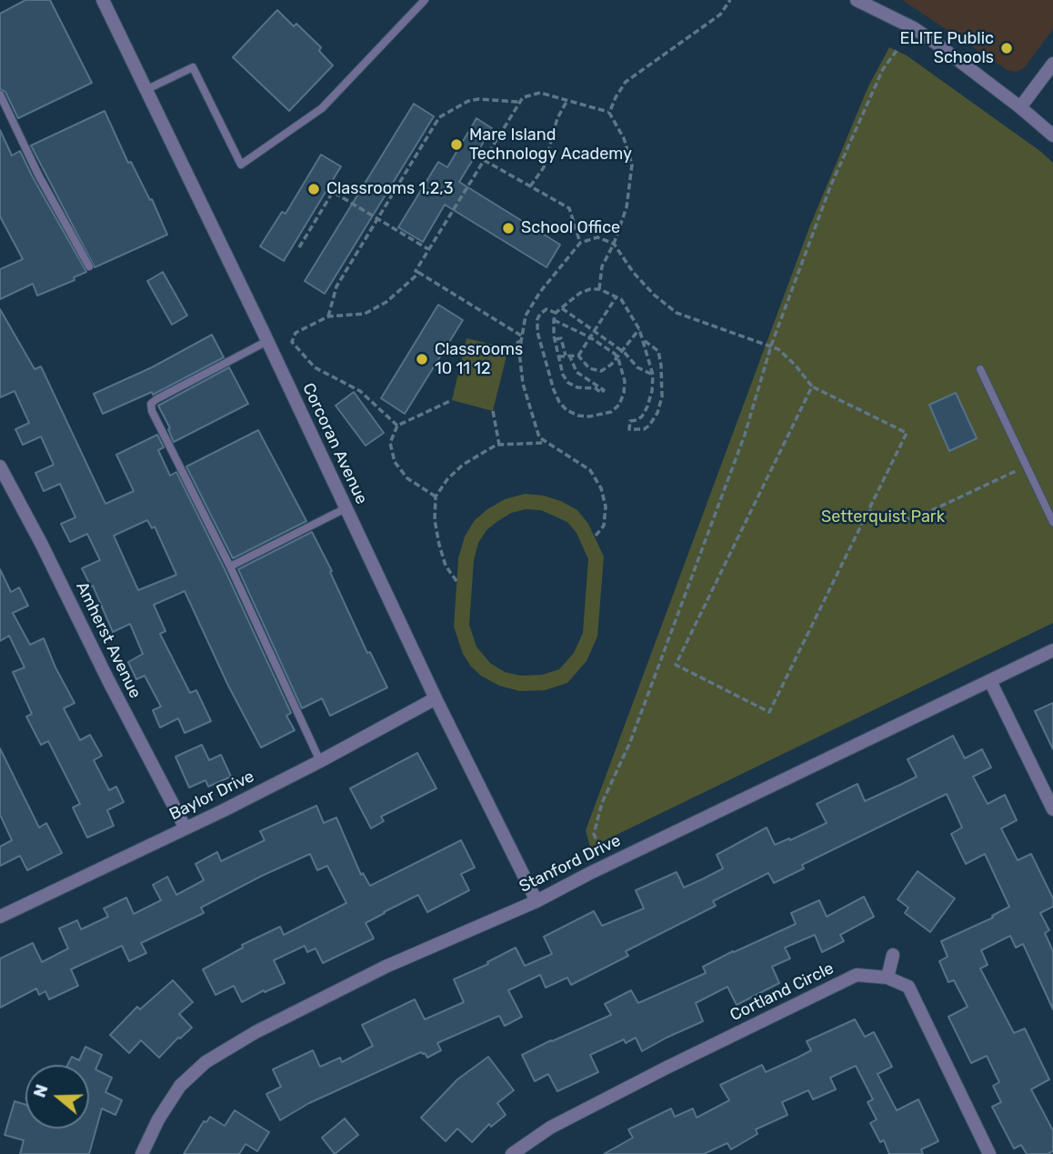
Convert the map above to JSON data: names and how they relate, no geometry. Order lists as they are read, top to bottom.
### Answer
{
  "streets": {
    "street": [
      "Corcoran Avenue",
      "Amherst Avenue",
      "Baylor Drive",
      "Stanford Drive",
      "Cortland Circle"
    ]
  },
  "crossings": [
    ["Corcoran Avenue", "Baylor Drive"],
    ["Corcoran Avenue", "Stanford Drive"],
    ["Amherst Avenue", "Baylor Drive"]
  ],
  "parks": ["Setterquist Park"],
  "places": [
    "ELITE Public Schools",
    "Mare Island Technology Academy",
    "Classrooms 1,2,3",
    "School Office",
    "Classrooms 10 11 12"
  ],
  "north": "left"
}
